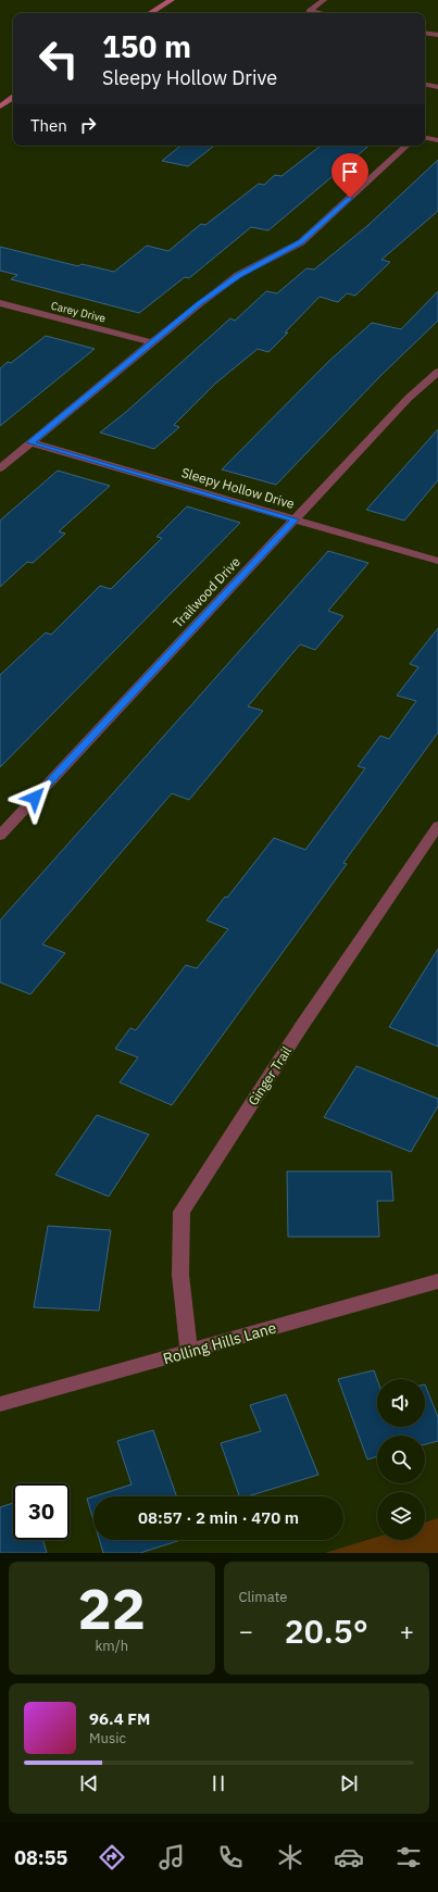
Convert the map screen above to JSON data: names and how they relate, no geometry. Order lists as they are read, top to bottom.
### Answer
{
  "streets": {
    "street": [
      "Carey Drive",
      "Sleepy Hollow Drive",
      "Trailwood Drive",
      "Ginger Trail",
      "Rolling Hills Lane"
    ]
  },
  "crossings": [
    ["Sleepy Hollow Drive", "Trailwood Drive"],
    ["Ginger Trail", "Rolling Hills Lane"]
  ],
  "page": {
    "turn": ["150 m", "Sleepy Hollow Drive"],
    "then": "Then",
    "limit": "30",
    "trip": "08:57 · 2 min · 470 m",
    "tile": [
      ["22", "km/h"],
      "Climate"
    ],
    "heat": ["−", "20.5°", "+"],
    "song": ["96.4 FM", "Music"],
    "tabs": "08:55"
  }
}
